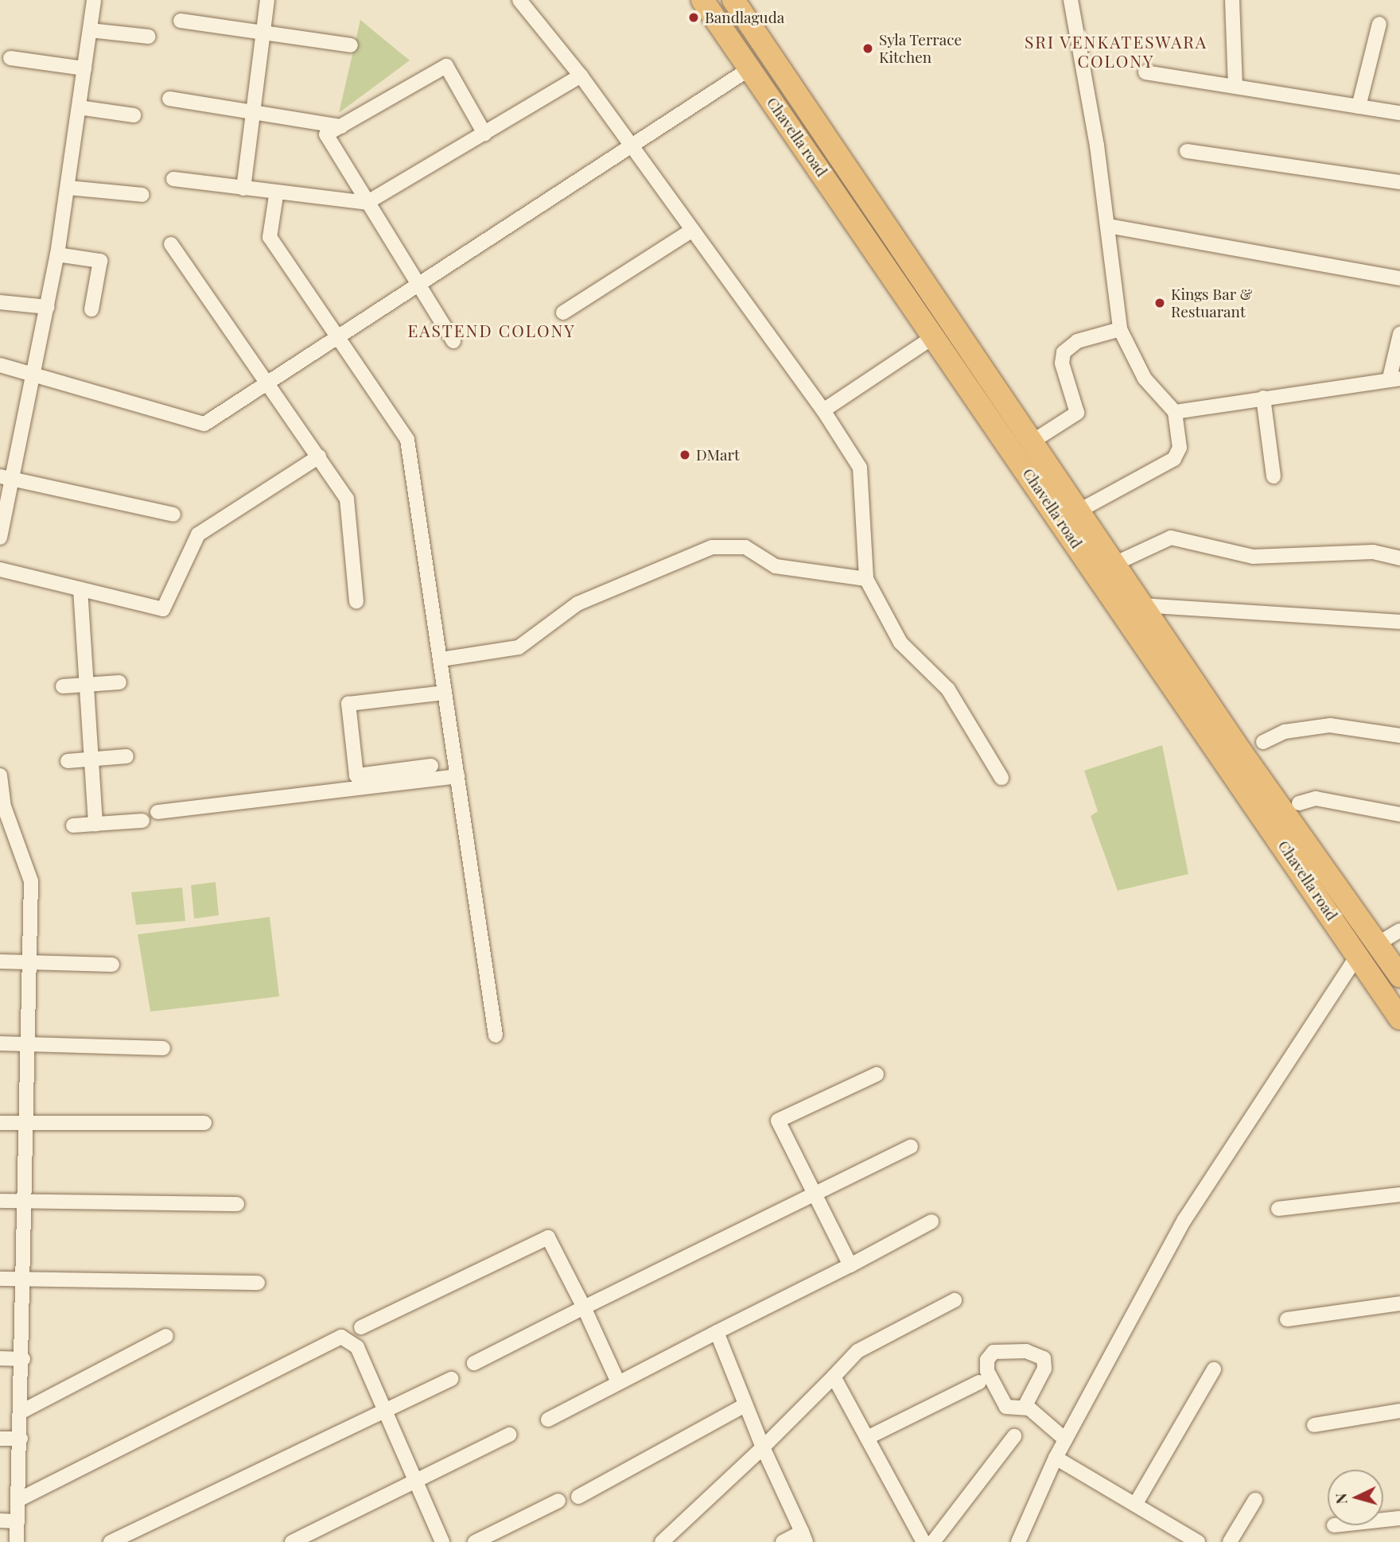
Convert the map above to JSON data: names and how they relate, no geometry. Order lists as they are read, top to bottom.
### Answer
{
  "streets": {
    "highway": ["Chavella road"]
  },
  "districts": ["SRI VENKATESWARA COLONY", "EASTEND COLONY"],
  "places": [
    "Bandlaguda",
    "Syla Terrace Kitchen",
    "Kings Bar & Restuarant",
    "DMart"
  ],
  "north": "left"
}
